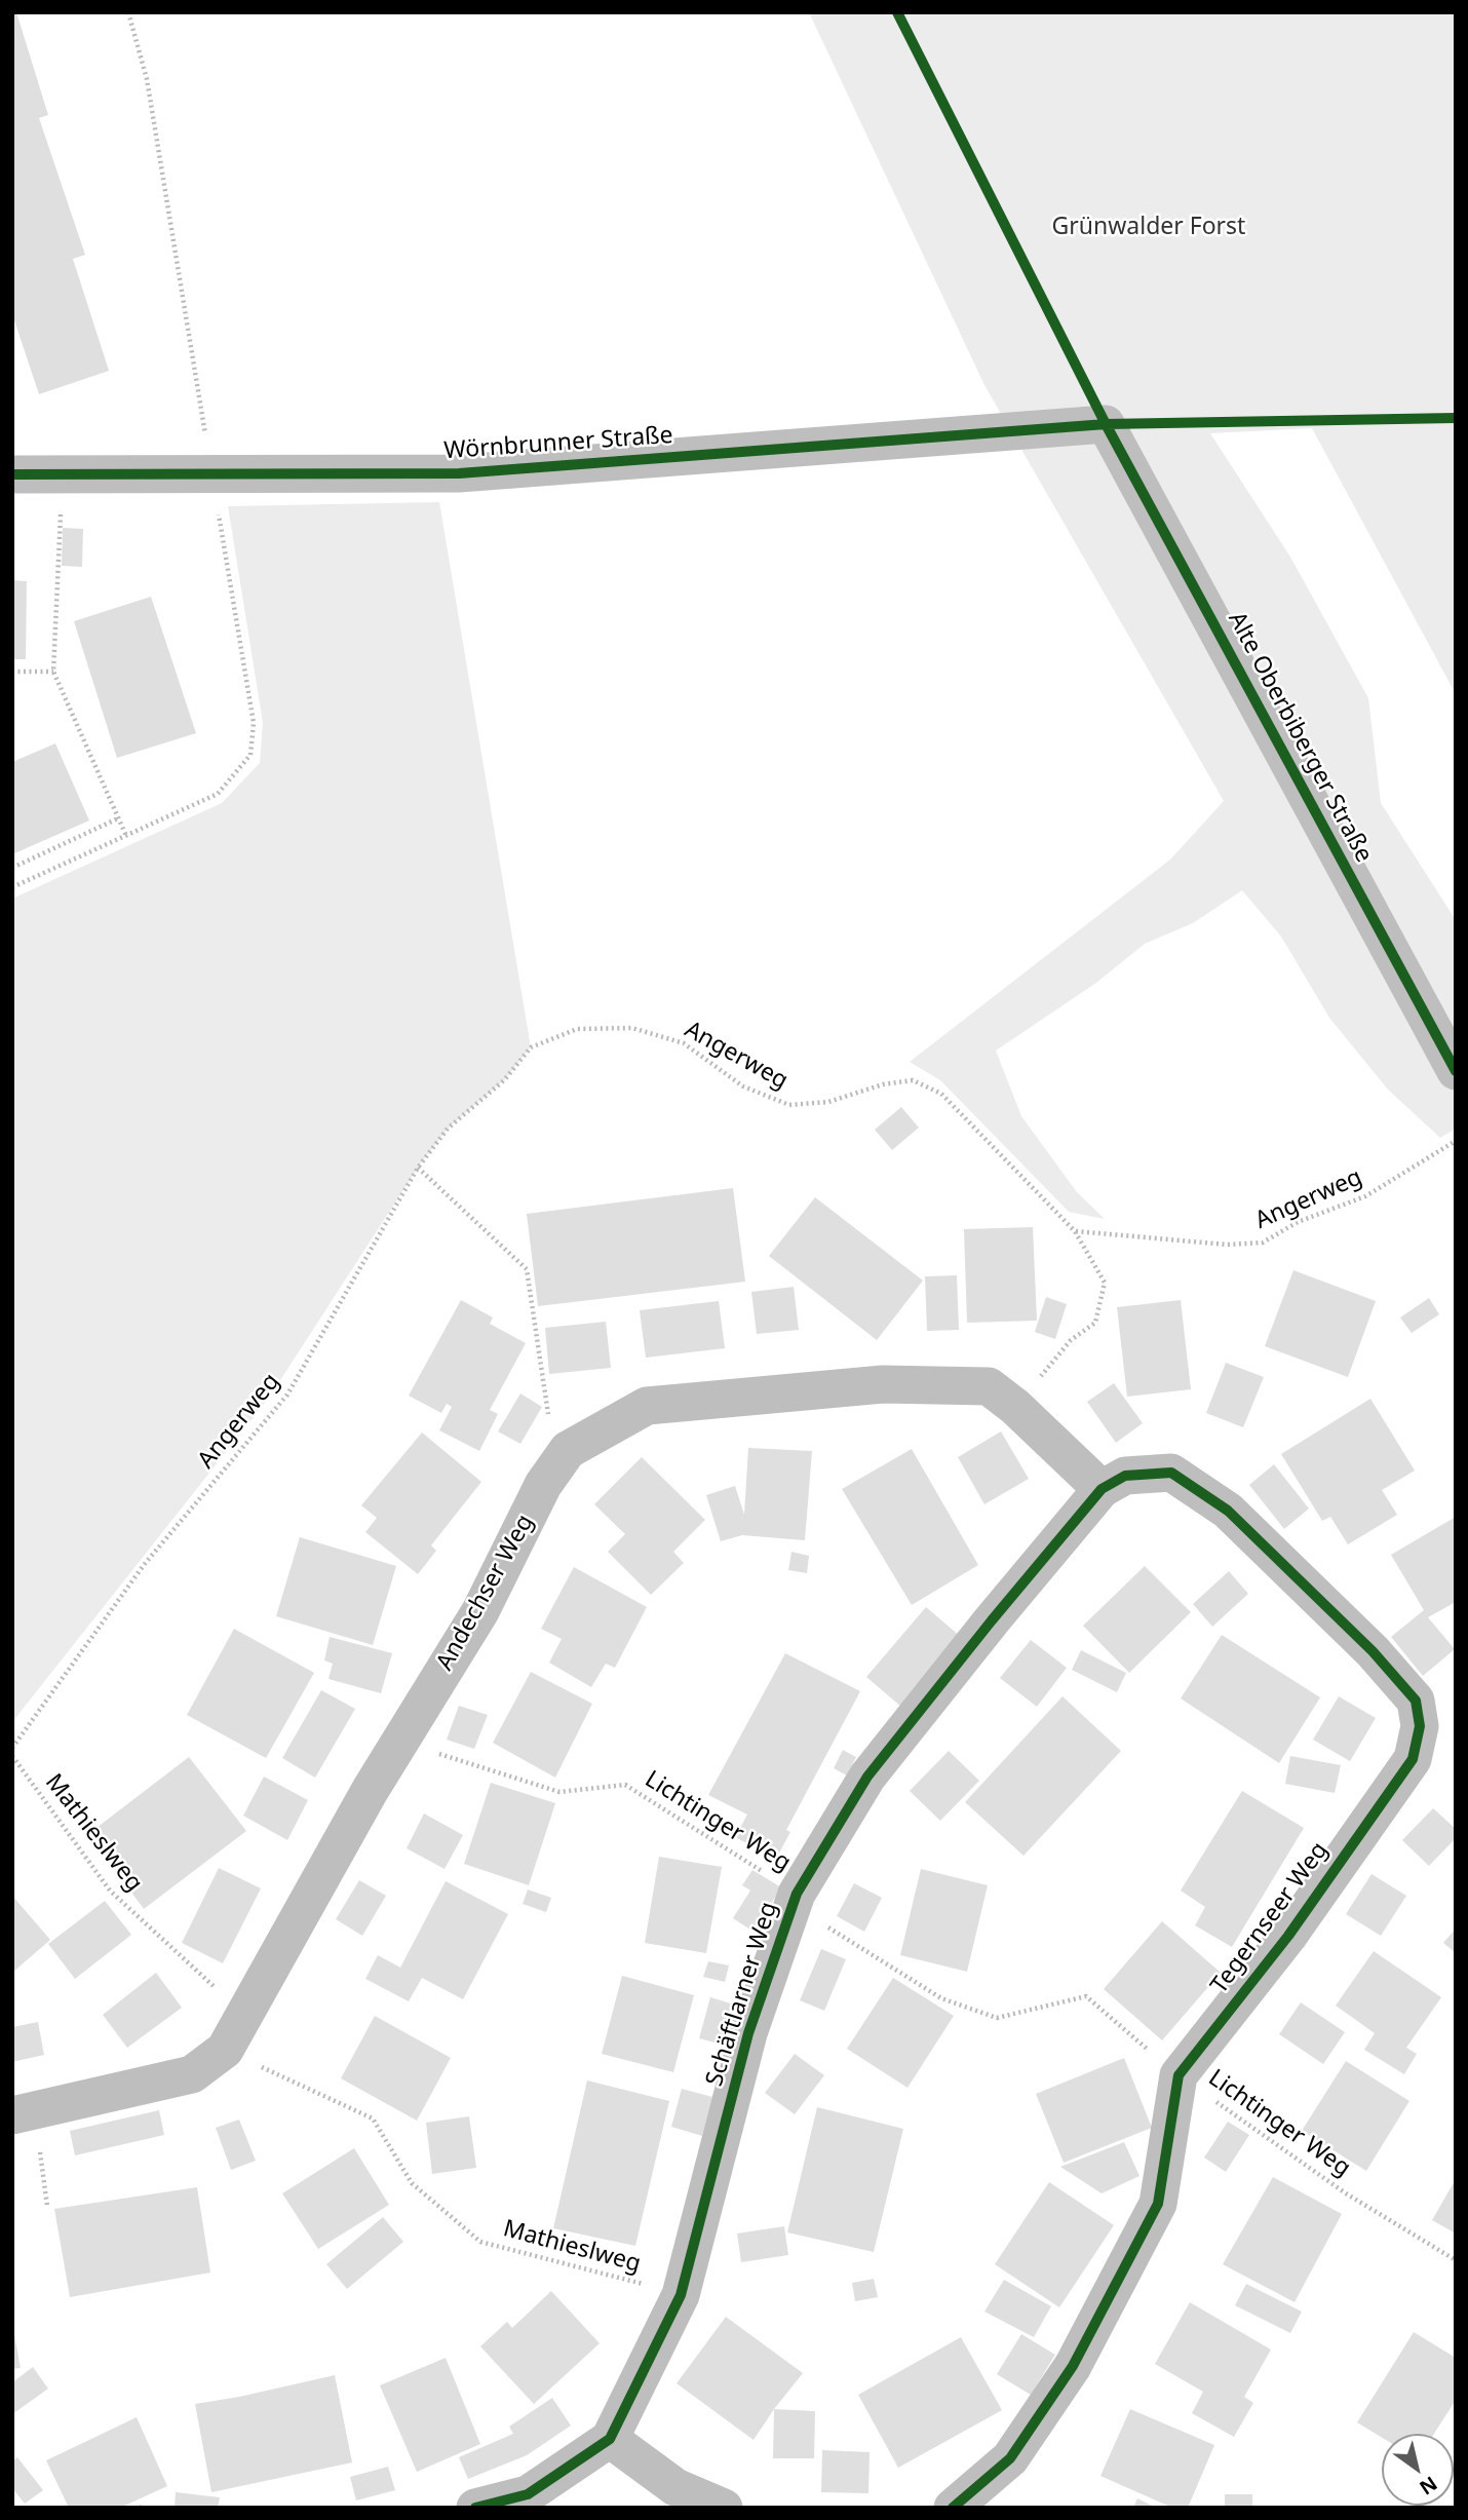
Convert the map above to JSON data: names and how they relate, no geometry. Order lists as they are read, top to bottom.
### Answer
{
  "streets": {
    "street": [
      "Wörnbrunner Straße",
      "Alte Oberbiberger Straße",
      "Andechser Weg",
      "Tegernseer Weg",
      "Schäftlarner Weg"
    ],
    "path": ["Angerweg", "Lichtinger Weg", "Mathieslweg"]
  },
  "crossings": [
    ["Wörnbrunner Straße", "Alte Oberbiberger Straße"],
    ["Andechser Weg", "Lichtinger Weg"],
    ["Andechser Weg", "Mathieslweg"],
    ["Andechser Weg", "Tegernseer Weg"],
    ["Andechser Weg", "Schäftlarner Weg"],
    ["Lichtinger Weg", "Tegernseer Weg"],
    ["Lichtinger Weg", "Schäftlarner Weg"],
    ["Mathieslweg", "Schäftlarner Weg"],
    ["Tegernseer Weg", "Schäftlarner Weg"]
  ],
  "parks": ["Grünwalder Forst"],
  "north": "bottom right"
}
